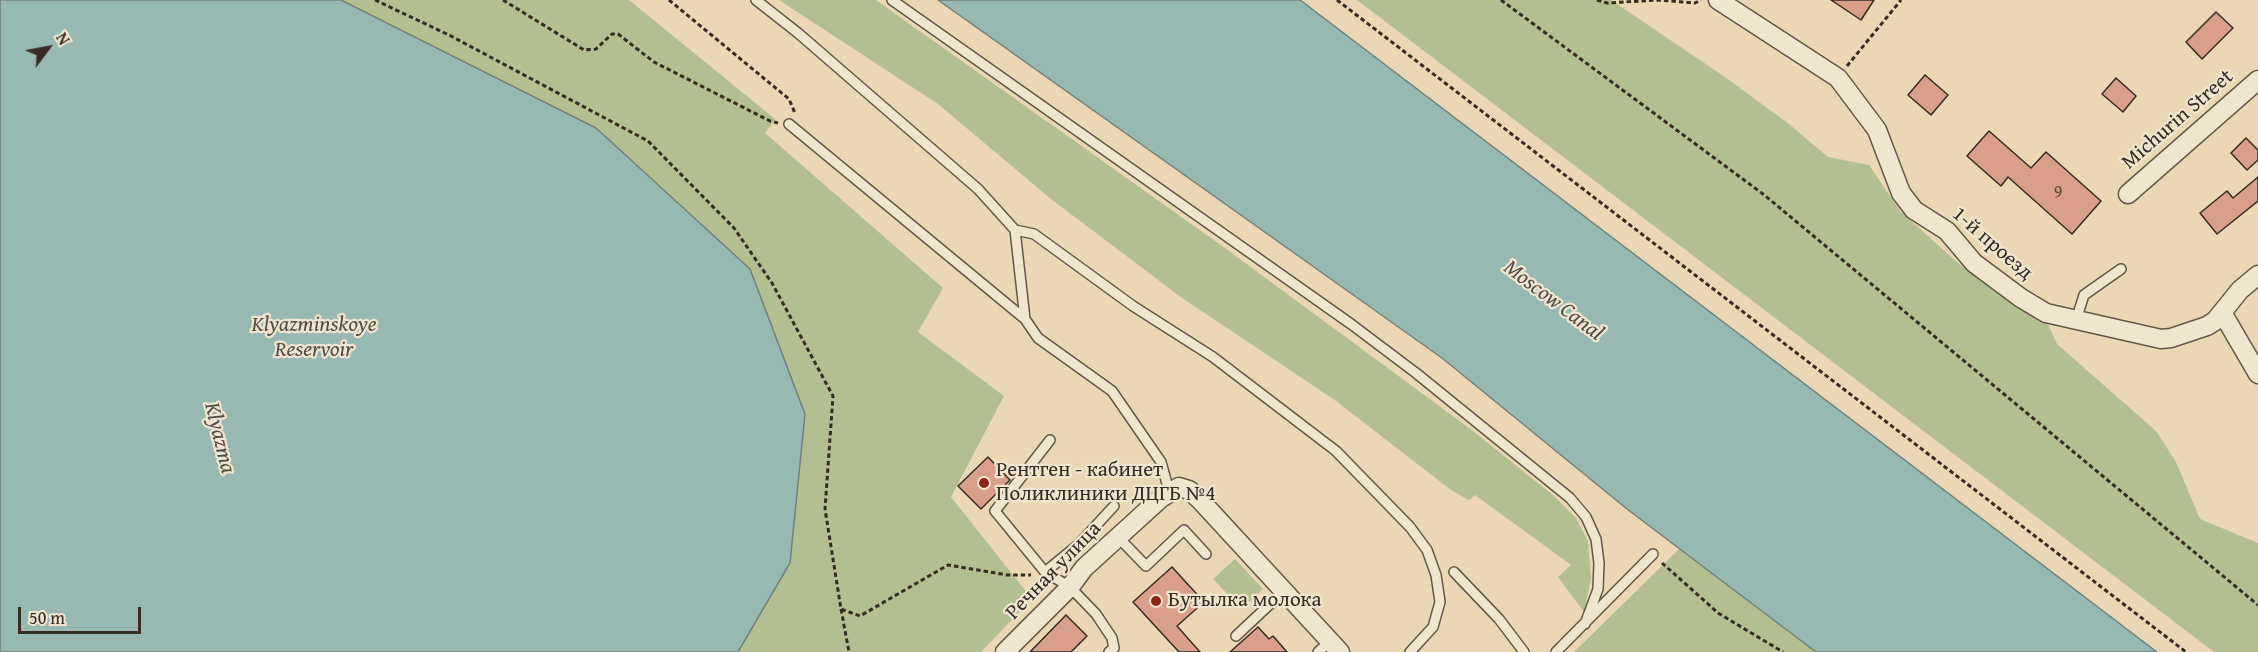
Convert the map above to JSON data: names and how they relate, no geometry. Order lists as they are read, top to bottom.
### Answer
{
  "streets": {
    "street": ["Michurin Street", "1-й проезд", "Речная улица"]
  },
  "water": ["Moscow Canal", "Klyazminskoye Reservoir", "Klyazma"],
  "places": ["Рентген - кабинет Поликлиники ДЦГБ №4", "Бутылка молока"],
  "house_numbers": ["9"],
  "scale_bar": "50 m",
  "north": "top right"
}
